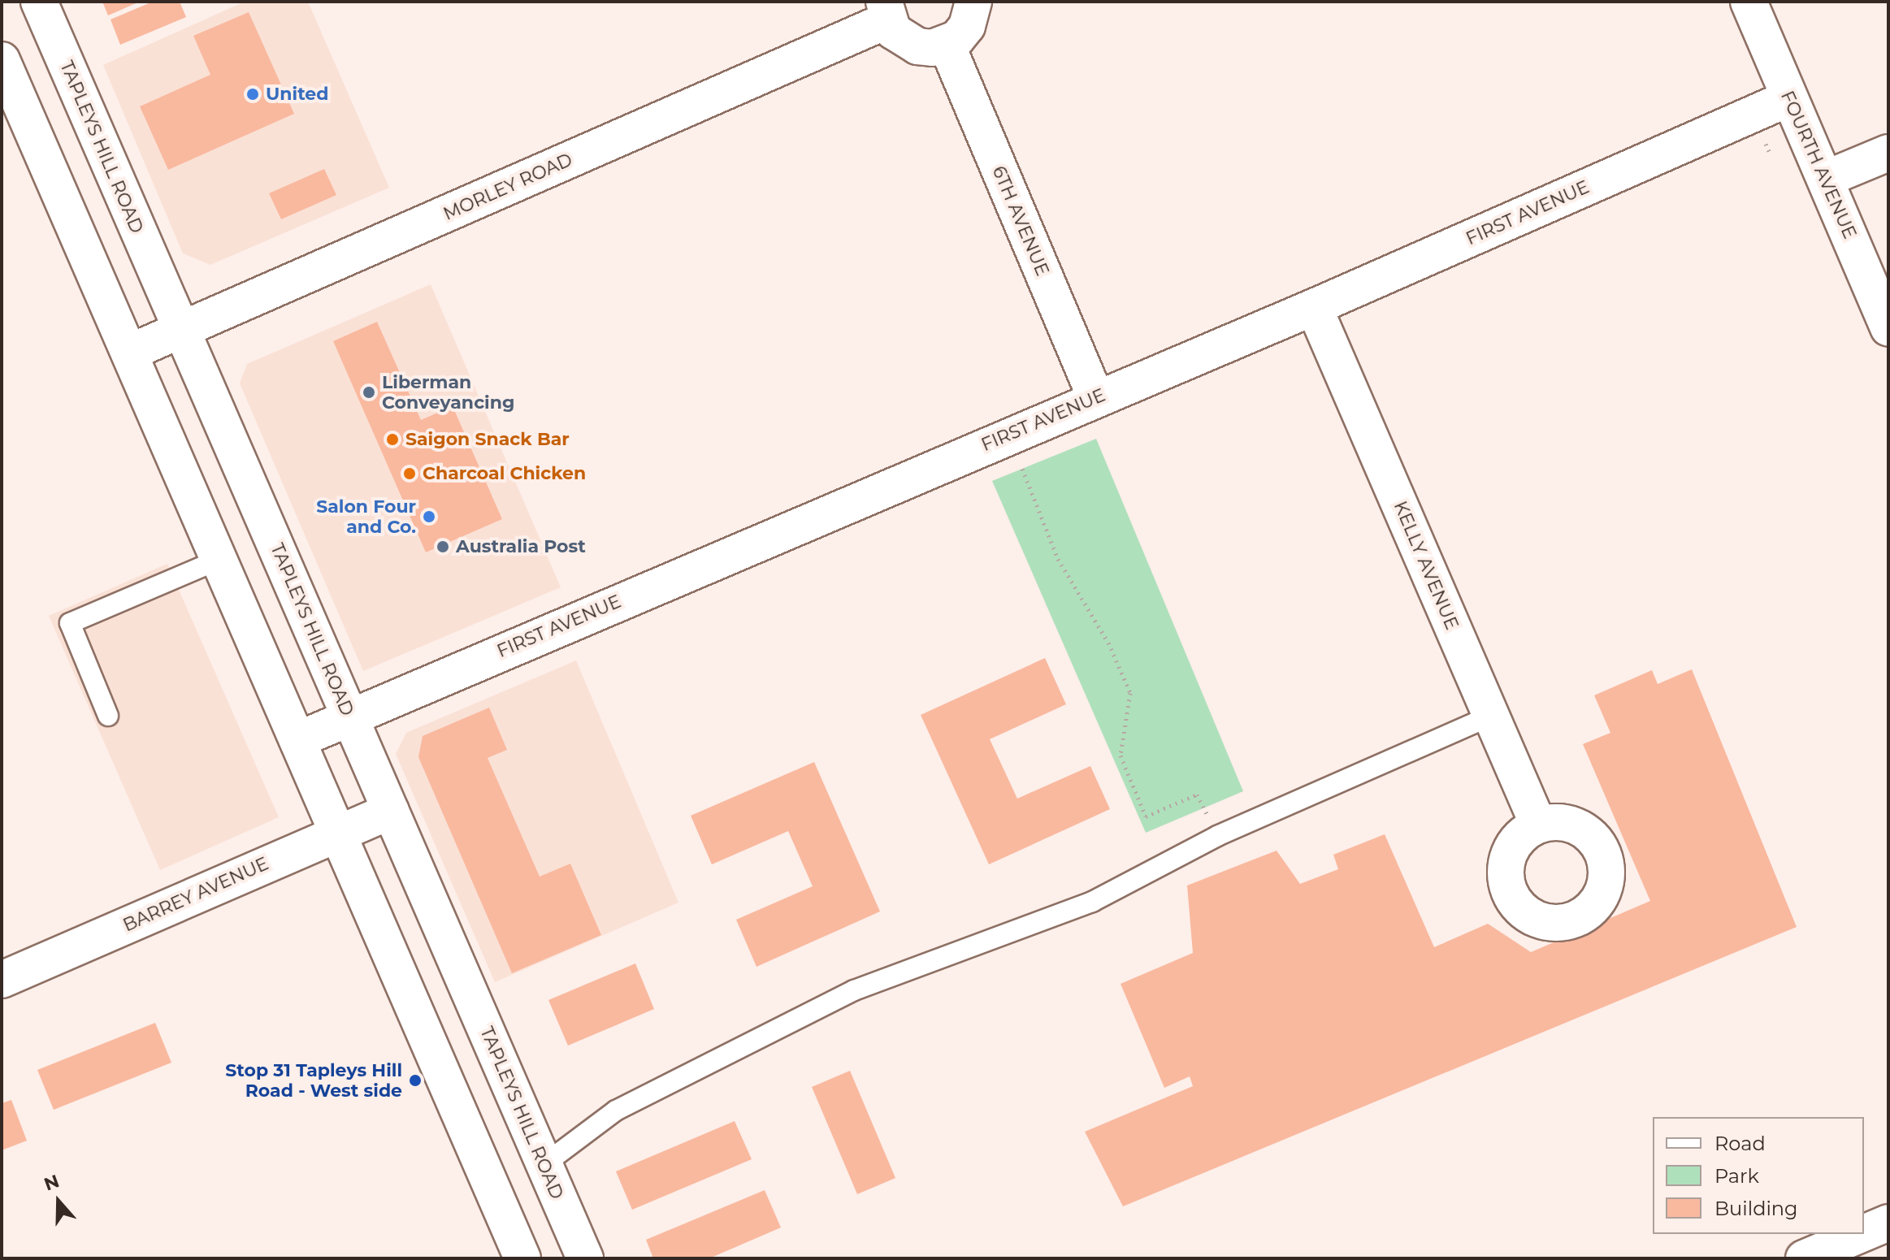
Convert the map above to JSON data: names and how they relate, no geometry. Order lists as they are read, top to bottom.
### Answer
{
  "streets": {
    "street": [
      "TAPLEYS HILL ROAD",
      "FOURTH AVENUE",
      "MORLEY ROAD",
      "FIRST AVENUE",
      "6TH AVENUE",
      "KELLY AVENUE",
      "BARREY AVENUE"
    ]
  },
  "crossings": [
    ["TAPLEYS HILL ROAD", "MORLEY ROAD"],
    ["TAPLEYS HILL ROAD", "FIRST AVENUE"],
    ["TAPLEYS HILL ROAD", "BARREY AVENUE"],
    ["FOURTH AVENUE", "FIRST AVENUE"],
    ["FIRST AVENUE", "6TH AVENUE"],
    ["FIRST AVENUE", "KELLY AVENUE"]
  ],
  "places": [
    "United",
    "Liberman Conveyancing",
    "Saigon Snack Bar",
    "Charcoal Chicken",
    "Salon Four and Co.",
    "Australia Post",
    "Stop 31 Tapleys Hill Road - West side"
  ],
  "legend": ["Road", "Park", "Building"],
  "north": "top"
}
